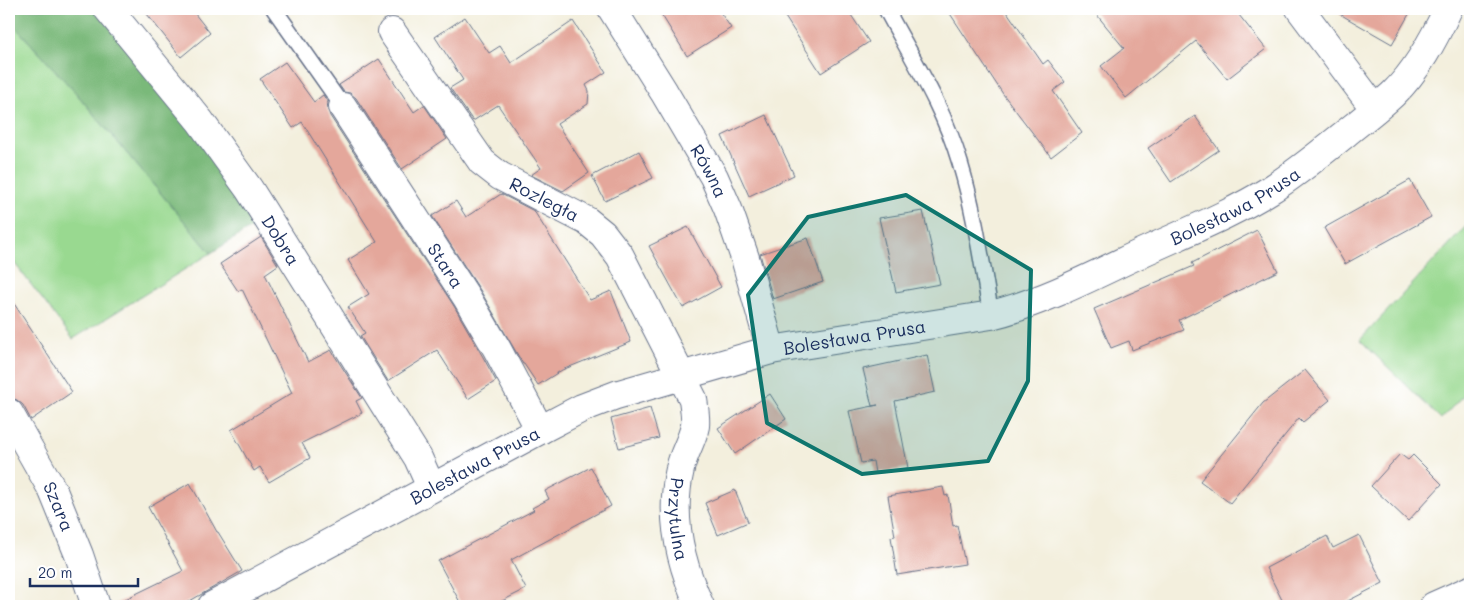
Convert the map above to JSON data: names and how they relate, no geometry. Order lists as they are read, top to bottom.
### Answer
{
  "streets": {
    "street": [
      "Równa",
      "Rozległa",
      "Bolesława Prusa",
      "Dobra",
      "Stara",
      "Szara",
      "Przytulna"
    ]
  },
  "crossings": [
    ["Równa", "Bolesława Prusa"],
    ["Rozległa", "Bolesława Prusa"],
    ["Rozległa", "Przytulna"],
    ["Bolesława Prusa", "Dobra"],
    ["Bolesława Prusa", "Stara"],
    ["Bolesława Prusa", "Przytulna"]
  ],
  "scale_bar": "20 m"
}
